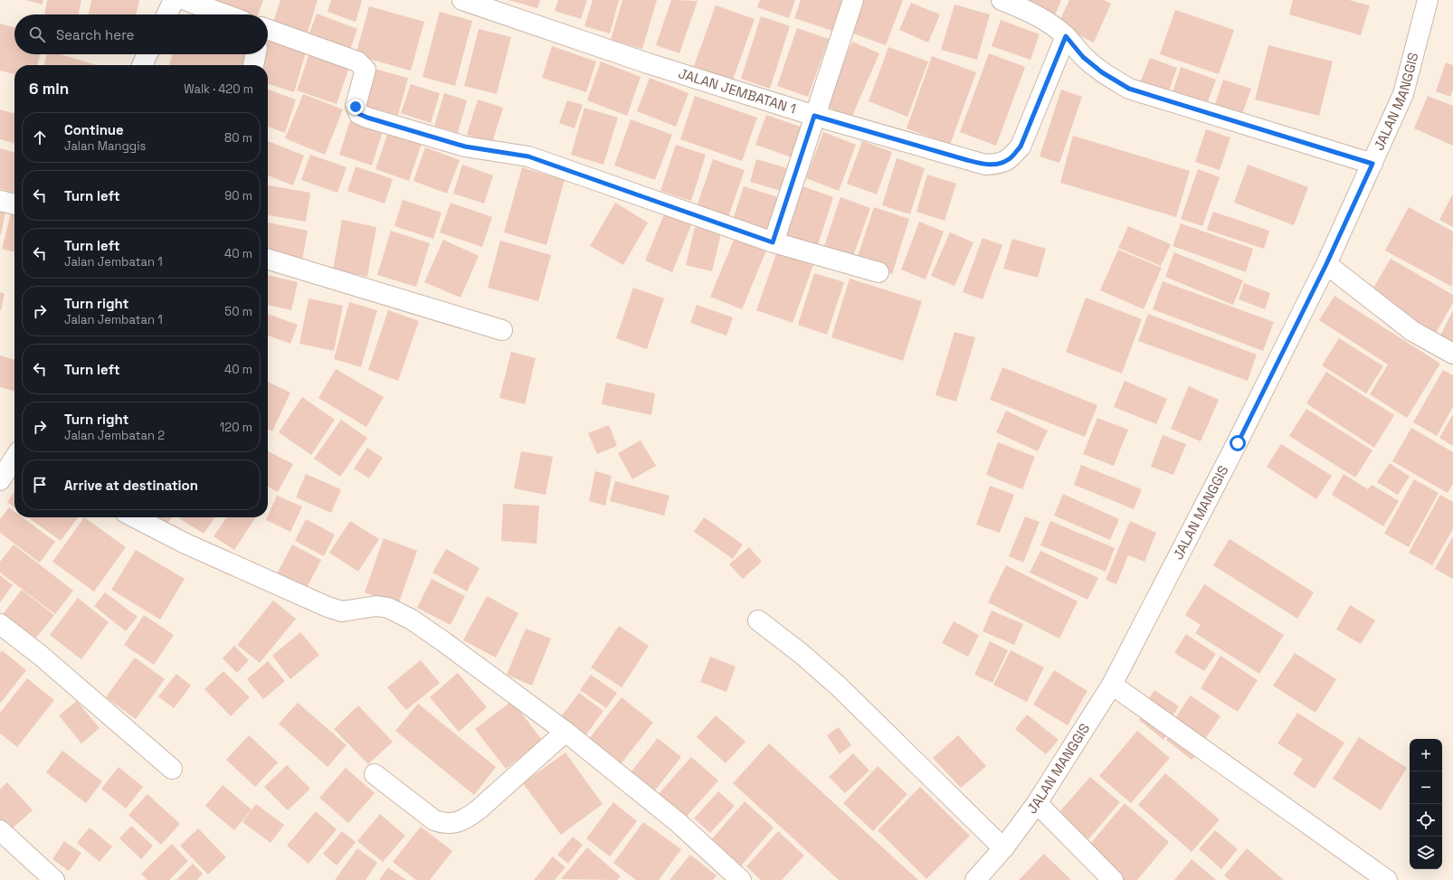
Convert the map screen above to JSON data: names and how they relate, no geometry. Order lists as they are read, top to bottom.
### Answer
{
  "streets": {
    "street": ["JALAN JEMBATAN 1", "JALAN MANGGIS"]
  },
  "page": {
    "search": "Search here",
    "heading": ["6 min", "Walk · 420 m"],
    "list": [
      ["Continue", "Jalan Manggis", "80 m"],
      ["Turn left", "90 m"],
      ["Turn left", "Jalan Jembatan 1", "40 m"],
      ["Turn right", "Jalan Jembatan 1", "50 m"],
      ["Turn left", "40 m"],
      ["Turn right", "Jalan Jembatan 2", "120 m"],
      "Arrive at destination"
    ],
    "map_buttons": ["+", "−"]
  }
}
